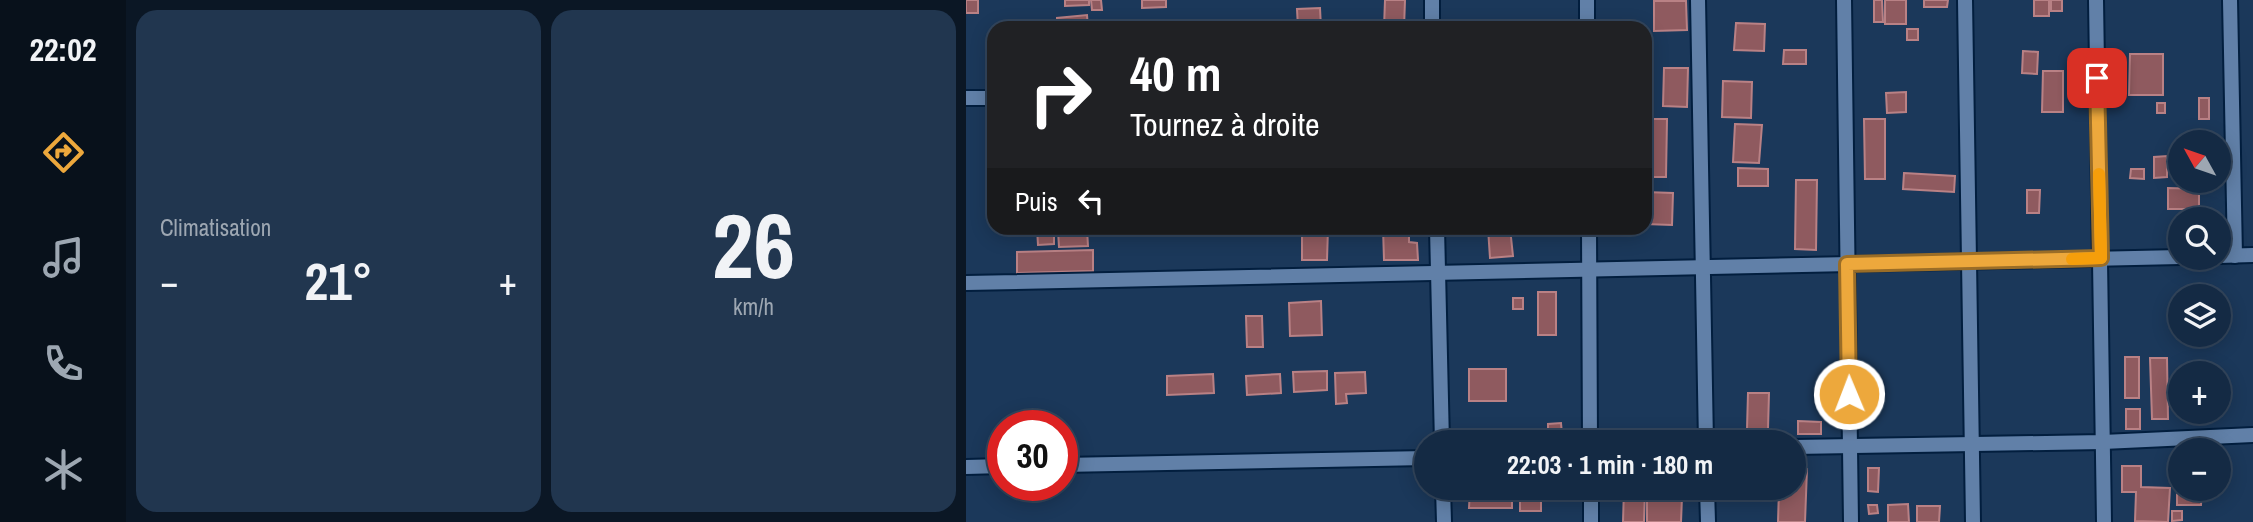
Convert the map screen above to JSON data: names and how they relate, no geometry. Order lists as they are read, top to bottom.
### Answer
{
  "north": "top left",
  "page": {
    "tabs": "22:02",
    "tile": [
      "Climatisation",
      ["26", "km/h"]
    ],
    "turn": ["40 m", "Tournez à droite"],
    "map_buttons": ["+", "−"],
    "then": "Puis",
    "heat": ["−", "21°", "+"],
    "limit": "30",
    "trip": "22:03 · 1 min · 180 m"
  }
}
